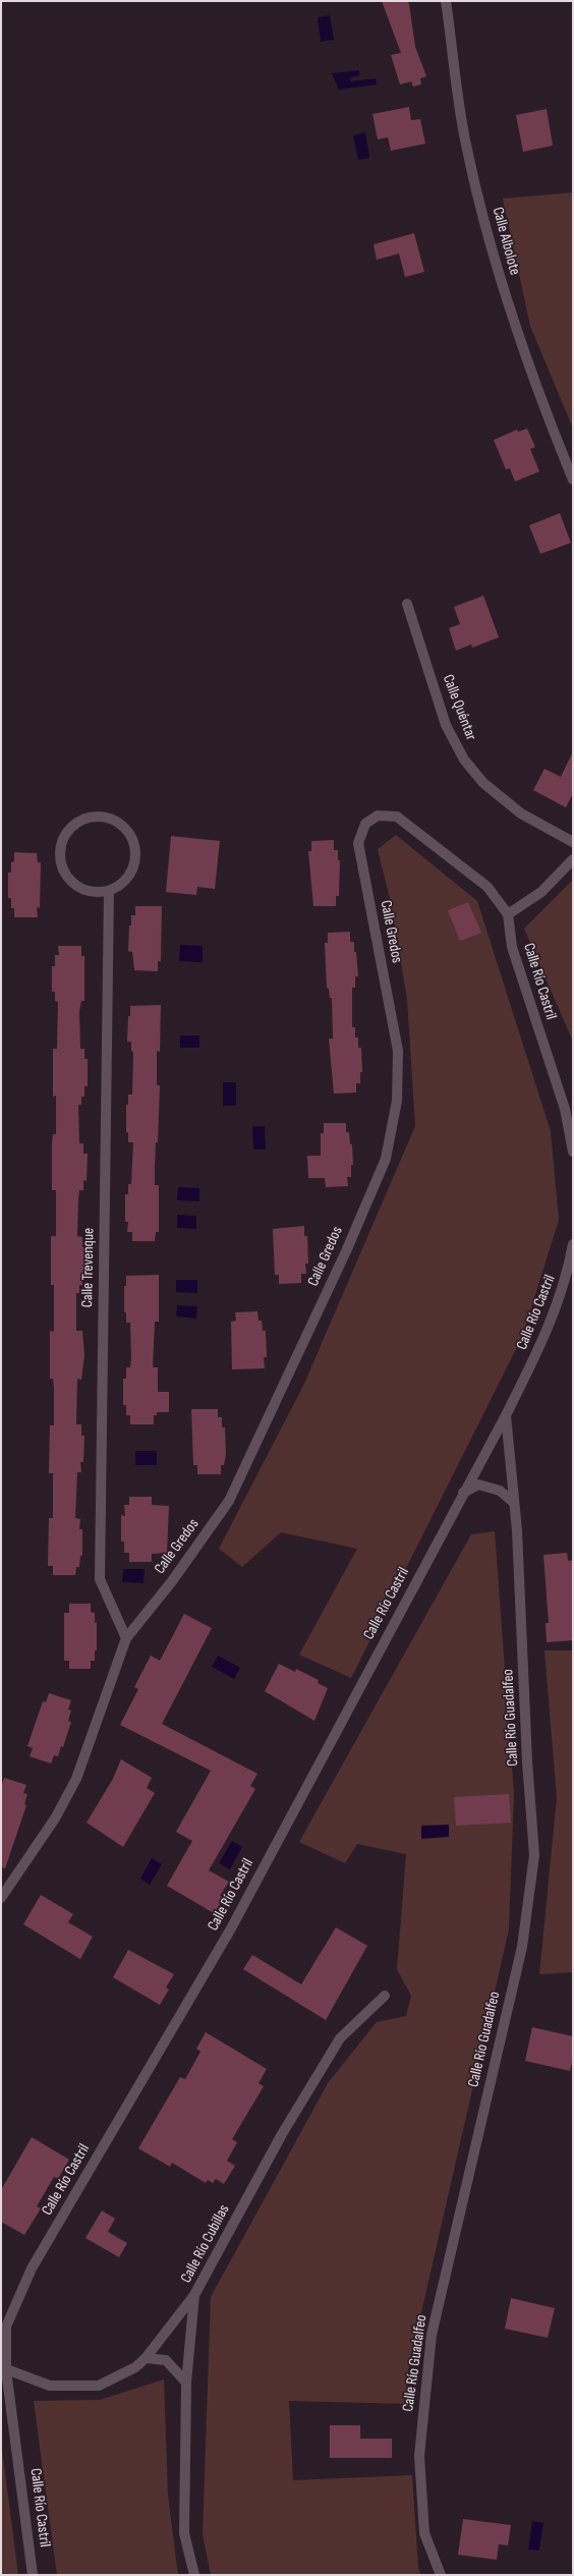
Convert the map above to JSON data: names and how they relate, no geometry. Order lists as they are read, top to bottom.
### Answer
{
  "streets": {
    "street": [
      "Calle Albolote",
      "Calle Quéntar",
      "Calle Gredos",
      "Calle Río Castril",
      "Calle Trevenque",
      "Calle Río Guadalfeo",
      "Calle Río Cubillas"
    ]
  },
  "crossings": [
    ["Calle Gredos", "Calle Río Castril"],
    ["Calle Gredos", "Calle Trevenque"],
    ["Calle Río Castril", "Calle Río Guadalfeo"]
  ]
}
